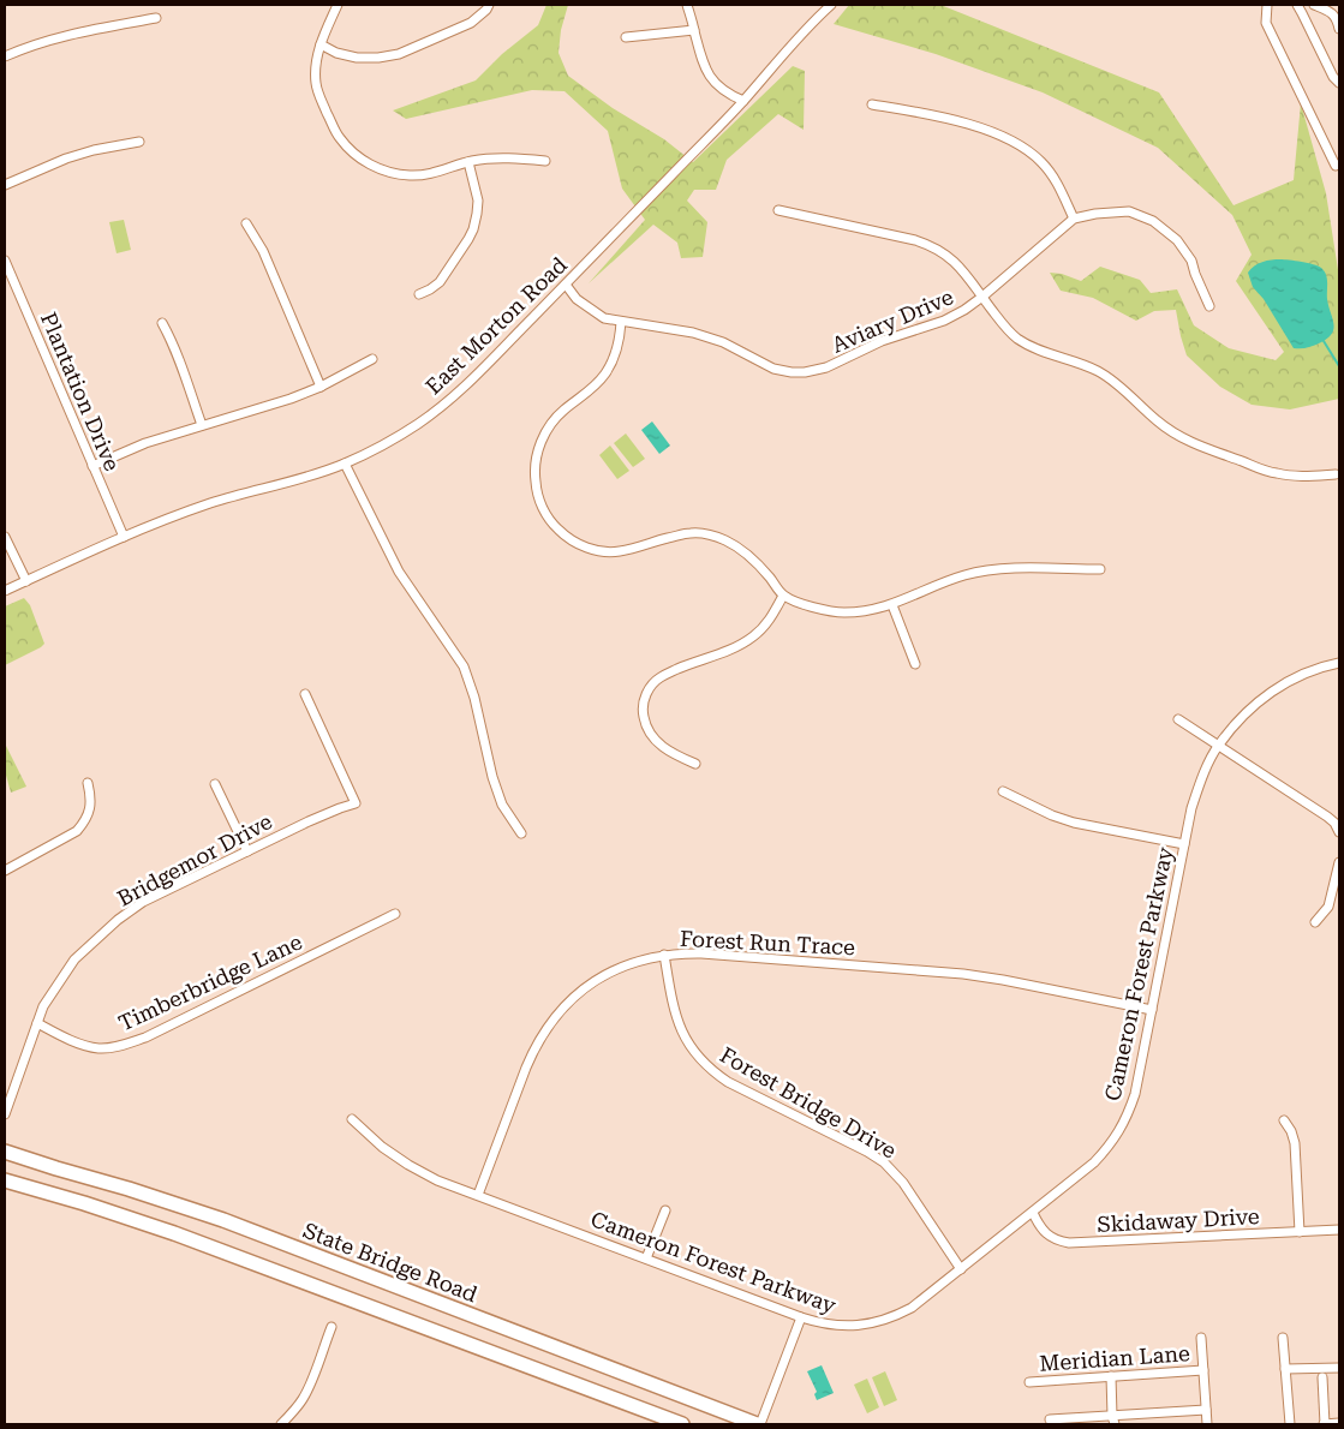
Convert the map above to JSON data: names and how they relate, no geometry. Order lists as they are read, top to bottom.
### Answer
{
  "streets": {
    "highway": ["State Bridge Road"],
    "street": [
      "Aviary Drive",
      "East Morton Road",
      "Plantation Drive",
      "Bridgemor Drive",
      "Forest Run Trace",
      "Cameron Forest Parkway",
      "Timberbridge Lane",
      "Forest Bridge Drive",
      "Skidaway Drive",
      "Meridian Lane"
    ]
  },
  "crossings": [
    ["Aviary Drive", "East Morton Road"],
    ["East Morton Road", "Plantation Drive"],
    ["Bridgemor Drive", "Timberbridge Lane"],
    ["Forest Run Trace", "Cameron Forest Parkway"],
    ["Forest Run Trace", "Forest Bridge Drive"],
    ["Cameron Forest Parkway", "Forest Bridge Drive"],
    ["Cameron Forest Parkway", "Skidaway Drive"]
  ]
}
